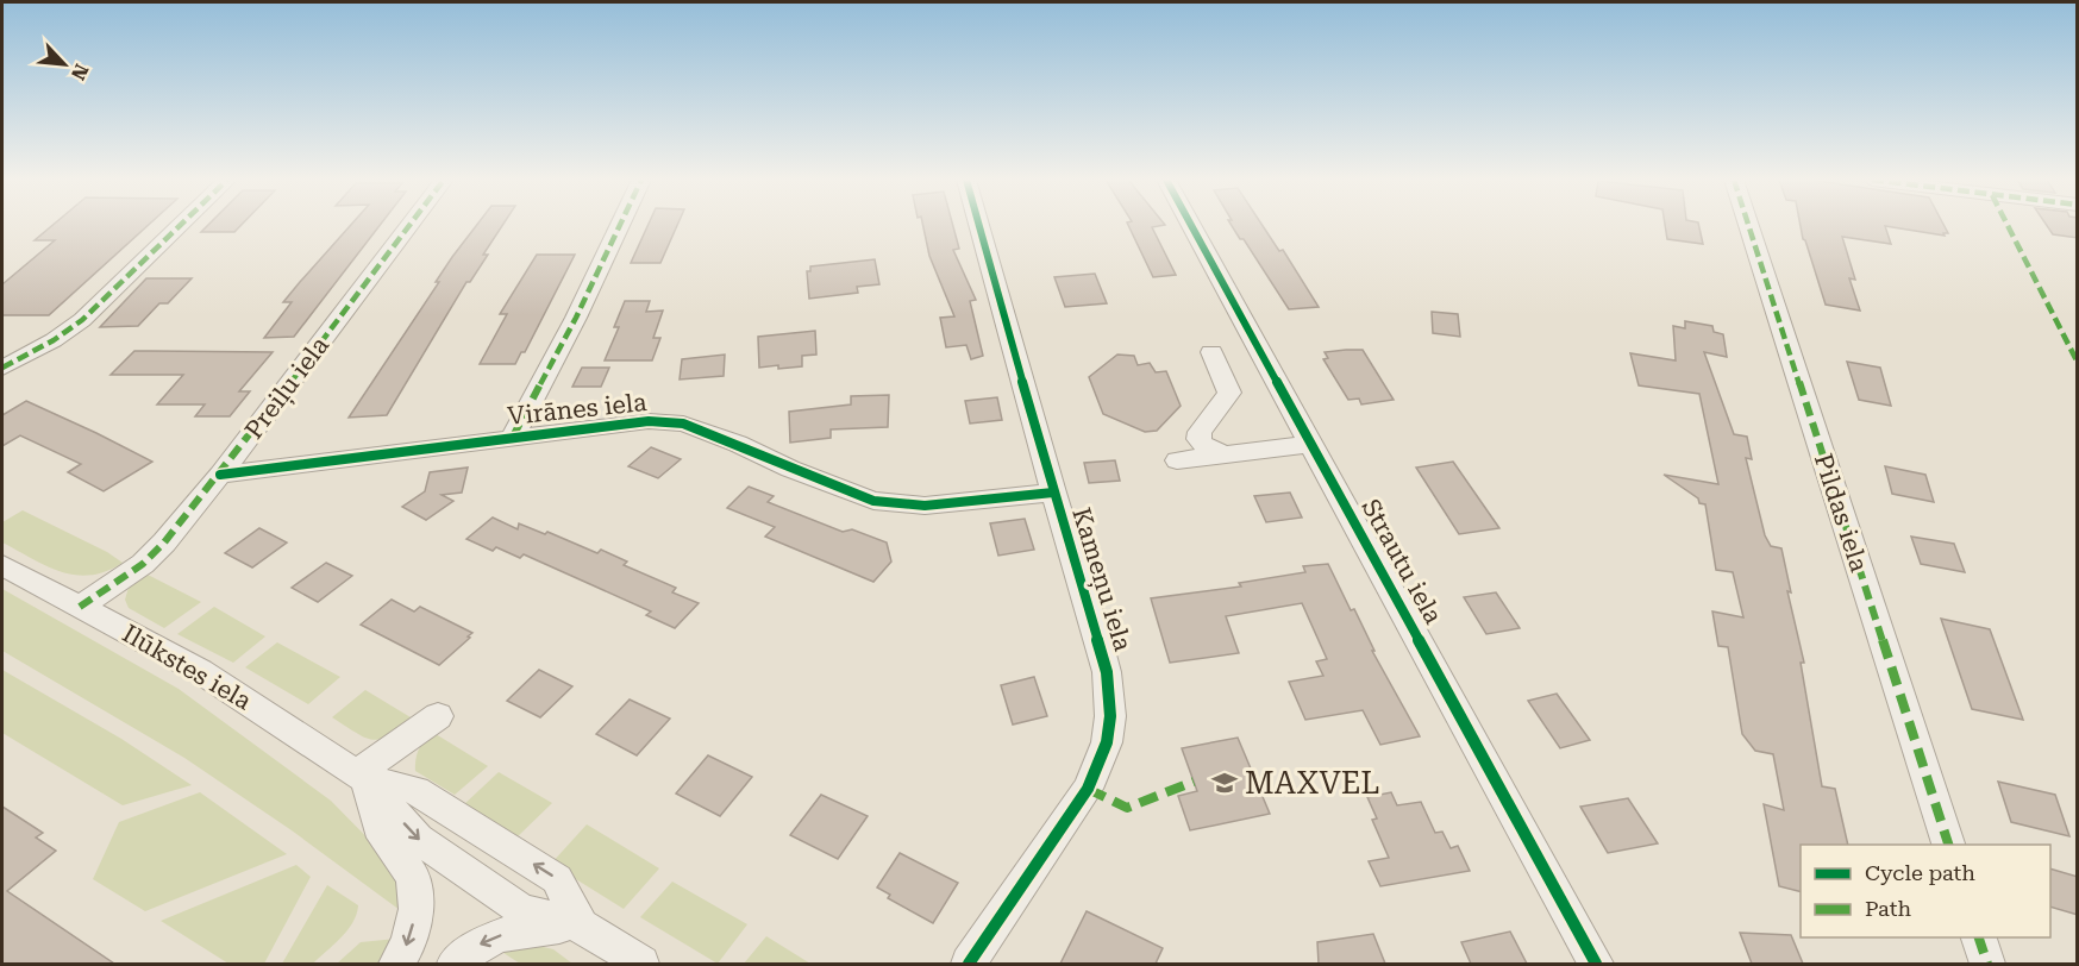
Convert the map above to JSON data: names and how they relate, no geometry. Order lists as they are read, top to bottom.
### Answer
{
  "streets": {
    "street": [
      "Preiļu iela",
      "Virānes iela",
      "Pildas iela",
      "Strautu iela",
      "Kameņu iela",
      "Ilūkstes iela"
    ]
  },
  "crossings": [
    ["Preiļu iela", "Virānes iela"],
    ["Preiļu iela", "Ilūkstes iela"],
    ["Virānes iela", "Kameņu iela"]
  ],
  "places": {
    "school or university": ["MAXVEL"]
  },
  "legend": ["Cycle path", "Path"],
  "north": "bottom right"
}
